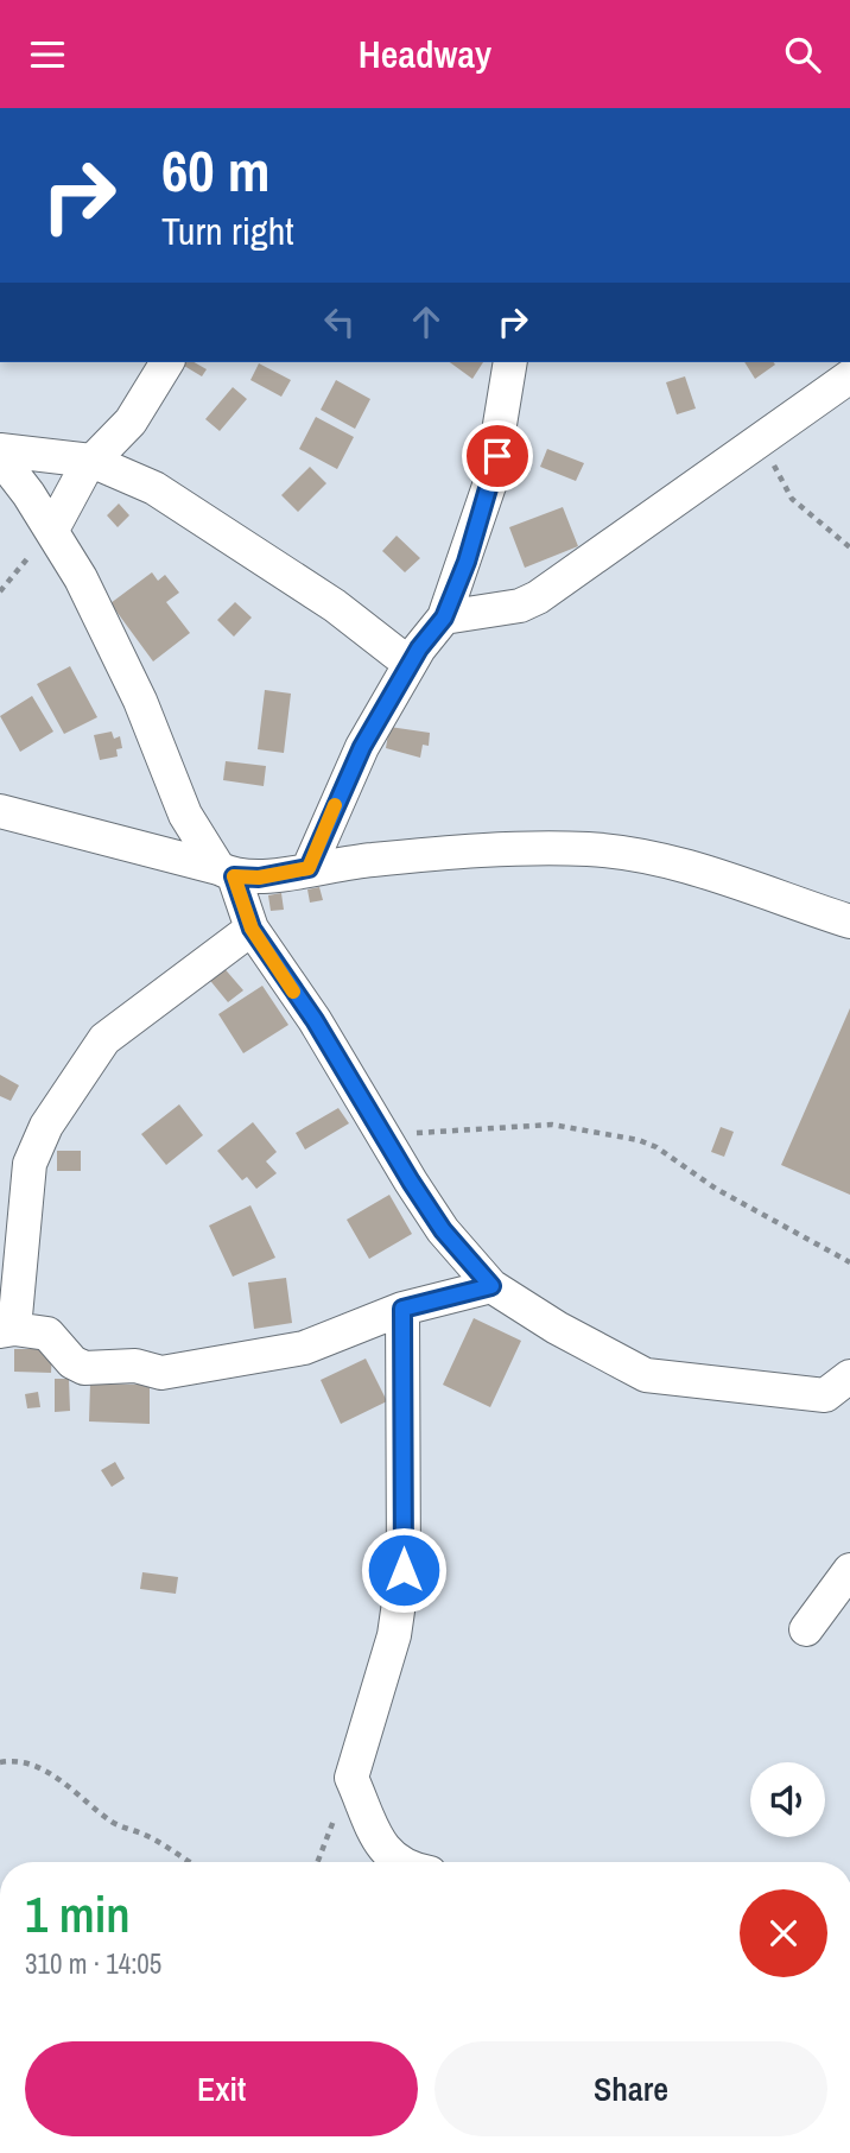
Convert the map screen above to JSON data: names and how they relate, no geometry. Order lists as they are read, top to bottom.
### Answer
{
  "page": {
    "header": "Headway",
    "turn": ["60 m", "Turn right"],
    "heading": ["1 min", "310 m · 14:05"],
    "buttons": ["Exit", "Share"]
  }
}
